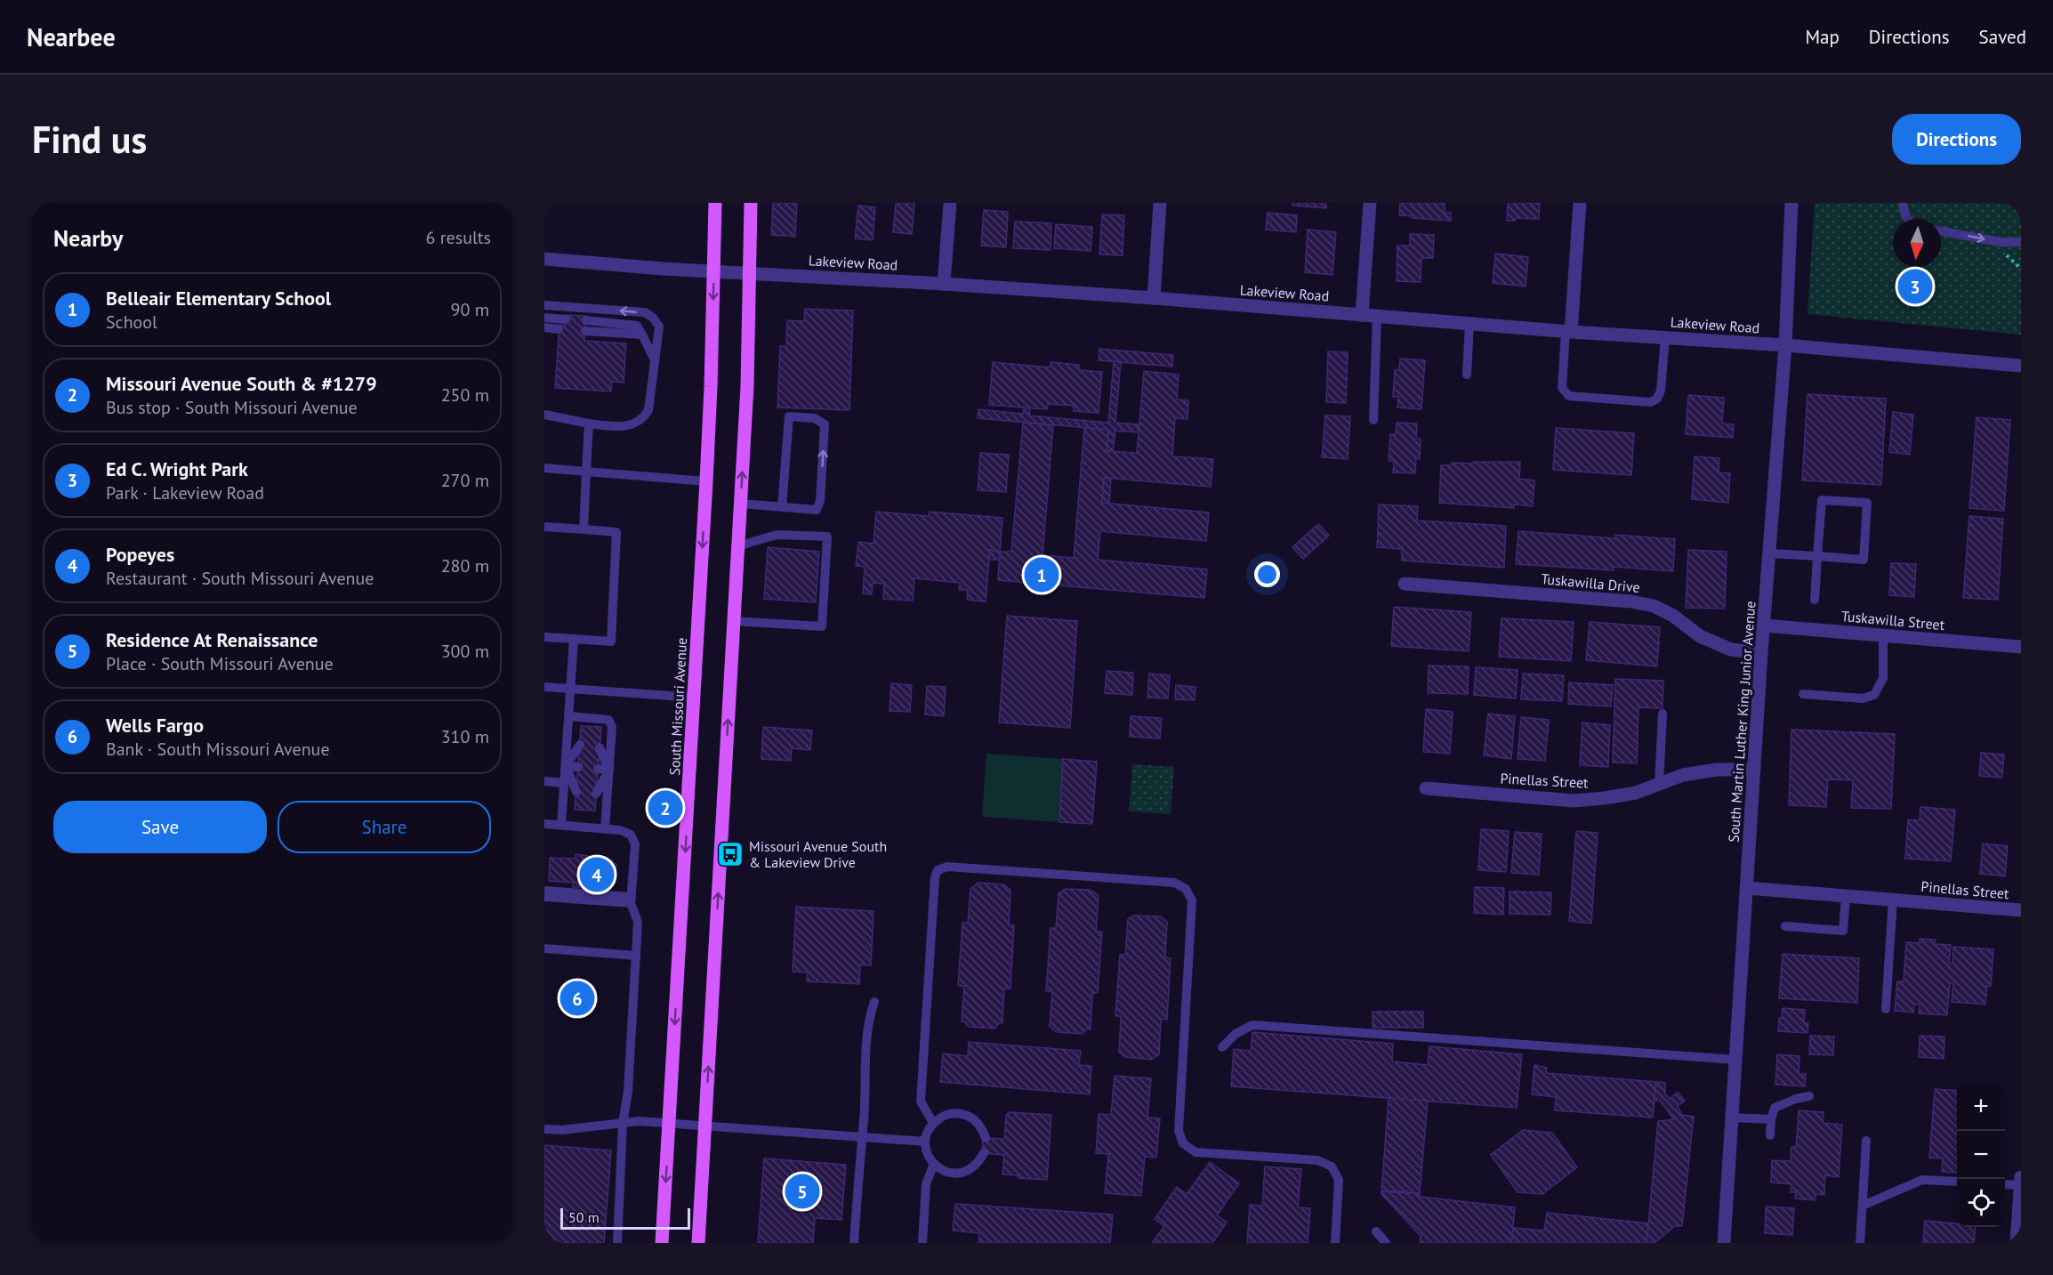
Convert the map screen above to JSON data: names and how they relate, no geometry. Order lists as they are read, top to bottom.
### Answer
{
  "streets": {
    "main road": ["South Missouri Avenue"],
    "street": [
      "Lakeview Road",
      "Tuskawilla Drive",
      "Tuskawilla Street",
      "South Martin Luther King Junior Avenue",
      "Pinellas Street"
    ]
  },
  "crossings": [
    ["Lakeview Road", "South Missouri Avenue"],
    ["Lakeview Road", "South Martin Luther King Junior Avenue"],
    ["Tuskawilla Drive", "South Martin Luther King Junior Avenue"],
    ["Tuskawilla Street", "South Martin Luther King Junior Avenue"],
    ["South Martin Luther King Junior Avenue", "Pinellas Street"]
  ],
  "places": {
    "bus stop": ["Missouri Avenue South & Lakeview Drive"]
  },
  "scale_bar": "50 m",
  "north": "bottom",
  "page": {
    "header": "Nearbee",
    "nav": ["Map", "Directions", "Saved"],
    "buttons": [
      "Directions",
      ["Save", "Share"]
    ],
    "title": "Find us",
    "heading": ["Nearby", "6 results"],
    "pins": [
      "3",
      "1",
      "2",
      "4",
      "6",
      "5"
    ],
    "list": [
      {
        "mark": "1",
        "name": "Belleair Elementary School",
        "note": "School",
        "value": "90 m"
      },
      {
        "mark": "2",
        "name": "Missouri Avenue South & #1279",
        "note": "Bus stop · South Missouri Avenue",
        "value": "250 m"
      },
      {
        "mark": "3",
        "name": "Ed C. Wright Park",
        "note": "Park · Lakeview Road",
        "value": "270 m"
      },
      {
        "mark": "4",
        "name": "Popeyes",
        "note": "Restaurant · South Missouri Avenue",
        "value": "280 m"
      },
      {
        "mark": "5",
        "name": "Residence At Renaissance",
        "note": "Place · South Missouri Avenue",
        "value": "300 m"
      },
      {
        "mark": "6",
        "name": "Wells Fargo",
        "note": "Bank · South Missouri Avenue",
        "value": "310 m"
      }
    ],
    "map_buttons": ["+", "−"],
    "scale": "50 m"
  }
}
